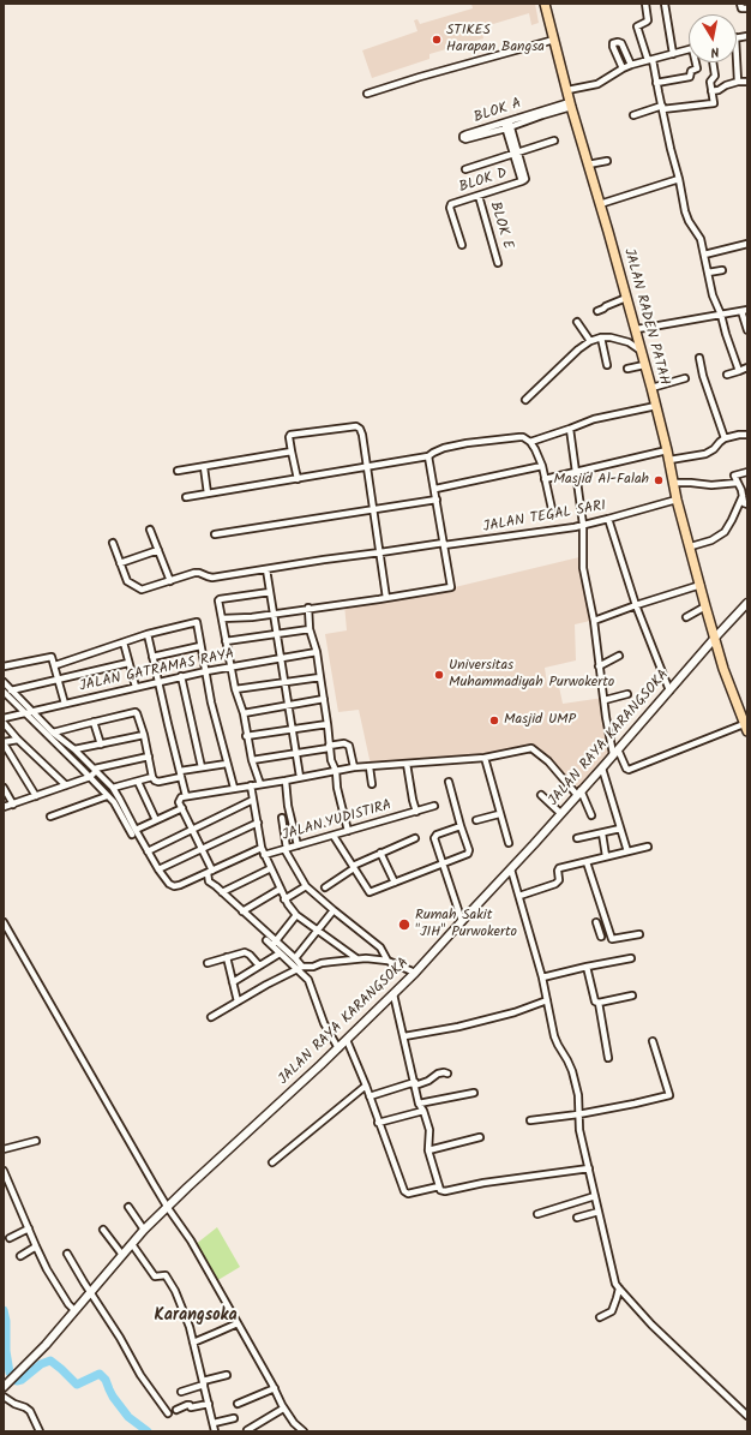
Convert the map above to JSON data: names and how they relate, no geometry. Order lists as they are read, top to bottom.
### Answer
{
  "streets": {
    "main road": ["JALAN RADEN PATAH", "JALAN RAYA KARANGSOKA"],
    "street": [
      "BLOK A",
      "BLOK D",
      "BLOK E",
      "JALAN TEGAL SARI",
      "JALAN GATRAMAS RAYA",
      "JALAN.YUDISTIRA"
    ]
  },
  "crossings": [
    ["BLOK A", "JALAN RADEN PATAH"],
    ["BLOK D", "BLOK E"],
    ["JALAN RADEN PATAH", "JALAN TEGAL SARI"],
    ["JALAN RADEN PATAH", "JALAN RAYA KARANGSOKA"]
  ],
  "districts": ["Karangsoka"],
  "places": [
    "STIKES Harapan Bangsa",
    "Masjid Al-Falah",
    "Universitas Muhammadiyah Purwokerto",
    "Masjid UMP",
    "Rumah Sakit \"JIH\" Purwokerto"
  ],
  "north": "bottom"
}
